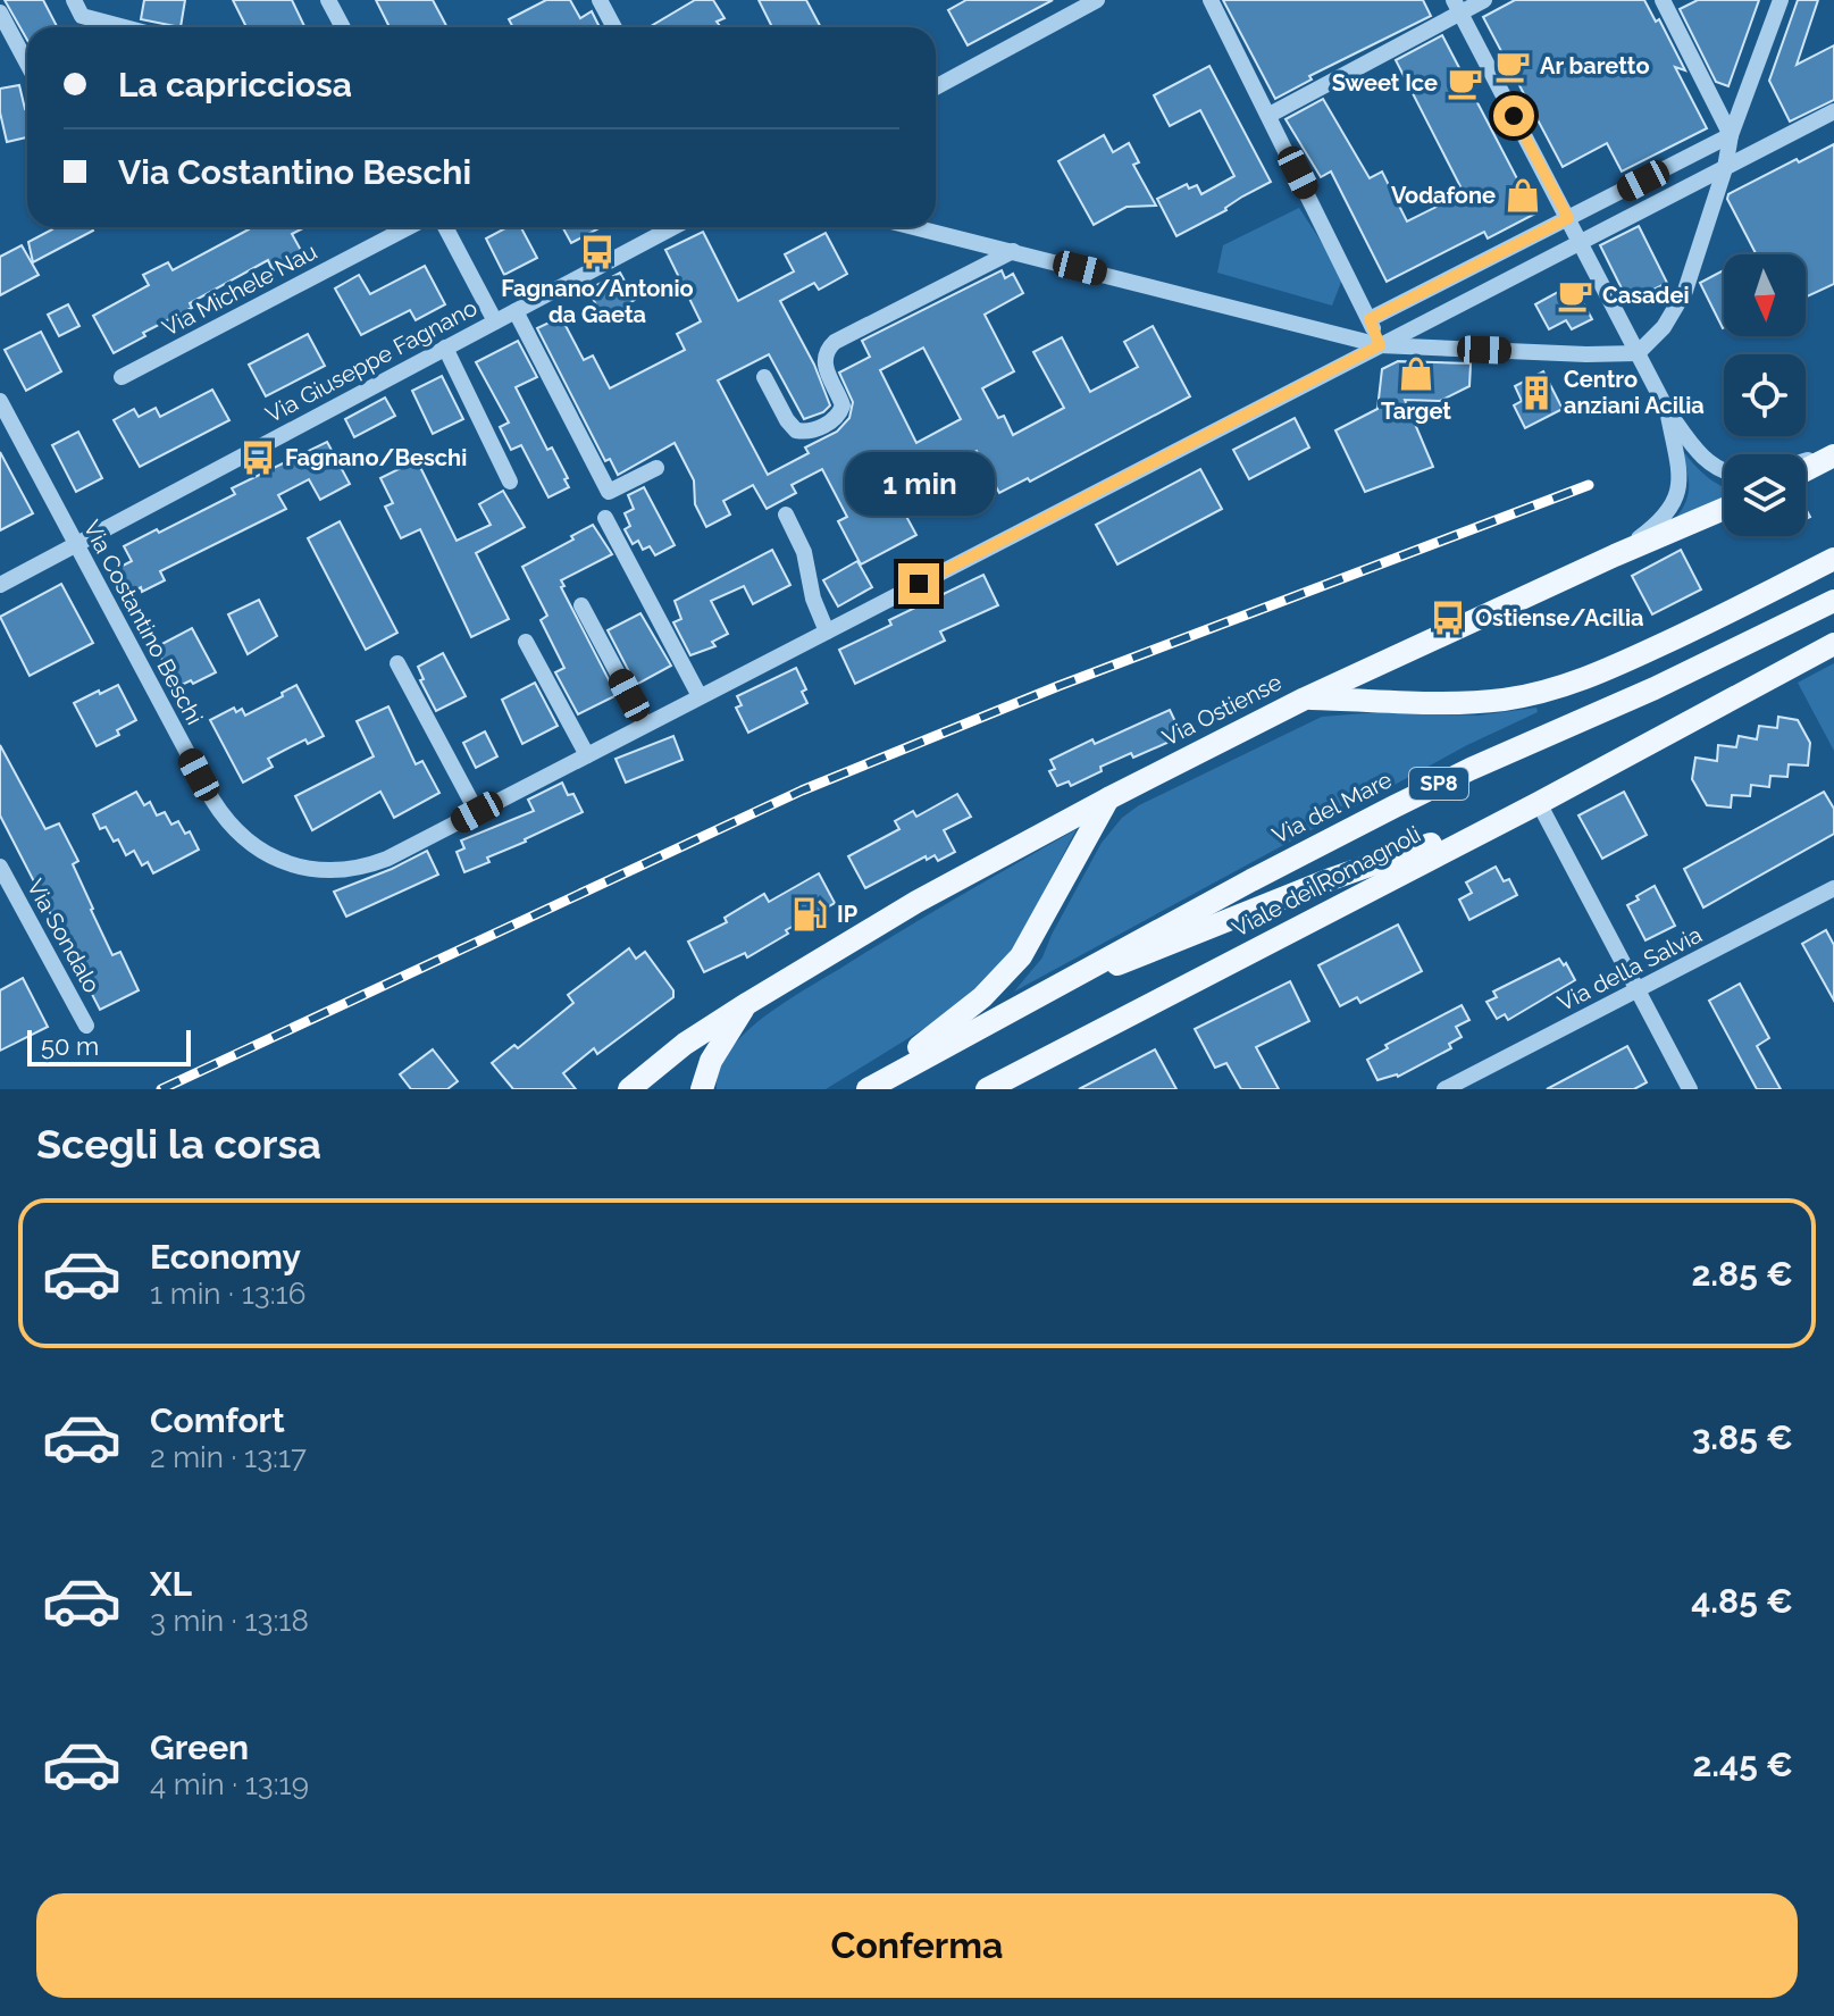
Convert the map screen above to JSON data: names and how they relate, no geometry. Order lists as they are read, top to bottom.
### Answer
{
  "streets": {
    "main road": [
      "Via Ostiense",
      "SP8",
      "Via del Mare",
      "Viale dei Romagnoli"
    ],
    "street": [
      "Via Michele Nau",
      "Via Giuseppe Fagnano",
      "Via Costantino Beschi",
      "Via Sondalo",
      "Via della Salvia"
    ]
  },
  "crossings": [
    ["Via Giuseppe Fagnano", "Via Costantino Beschi"]
  ],
  "places": {
    "cafe": ["Ar baretto", "Sweet Ice", "Casadei"],
    "shop": ["Vodafone", "Target"],
    "bus stop": ["Fagnano/Antonio da Gaeta", "Fagnano/Beschi", "Ostiense/Acilia"],
    "building": ["Centro anziani Acilia"],
    "fuel station": ["IP"]
  },
  "scale_bar": "50 m",
  "north": "bottom",
  "page": {
    "banner": ["La capricciosa", "Via Costantino Beschi"],
    "bubble": "1 min",
    "scale": "50 m",
    "heading": "Scegli la corsa",
    "list": [
      {
        "name": "Economy",
        "note": "1 min · 13:16",
        "value": "2.85 €"
      },
      {
        "name": "Comfort",
        "note": "2 min · 13:17",
        "value": "3.85 €"
      },
      {
        "name": "XL",
        "note": "3 min · 13:18",
        "value": "4.85 €"
      },
      {
        "name": "Green",
        "note": "4 min · 13:19",
        "value": "2.45 €"
      }
    ],
    "buttons": "Conferma"
  }
}
